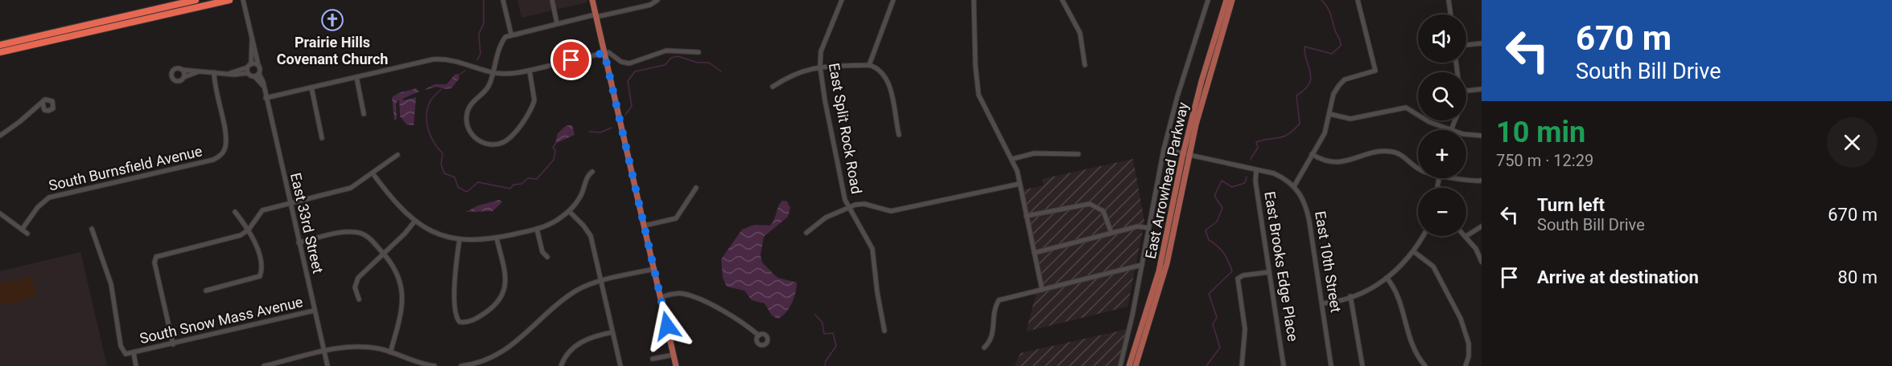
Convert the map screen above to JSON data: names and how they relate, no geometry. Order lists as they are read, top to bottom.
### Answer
{
  "streets": {
    "main road": ["East Arrowhead Parkway"],
    "street": [
      "East Split Rock Road",
      "South Burnsfield Avenue",
      "East 33rd Street",
      "East 10th Street",
      "East Brooks Edge Place",
      "South Snow Mass Avenue"
    ]
  },
  "crossings": [
    ["East Arrowhead Parkway", "East 10th Street"],
    ["East 33rd Street", "South Snow Mass Avenue"],
    ["East 10th Street", "East Brooks Edge Place"]
  ],
  "places": {
    "church": ["Prairie Hills Covenant Church"]
  },
  "page": {
    "turn": ["670 m", "South Bill Drive"],
    "map_buttons": ["+", "−"],
    "heading": ["10 min", "750 m · 12:29"],
    "list": [
      {
        "name": "Turn left",
        "note": "South Bill Drive",
        "value": "670 m"
      },
      {
        "name": "Arrive at destination",
        "value": "80 m"
      }
    ]
  }
}
